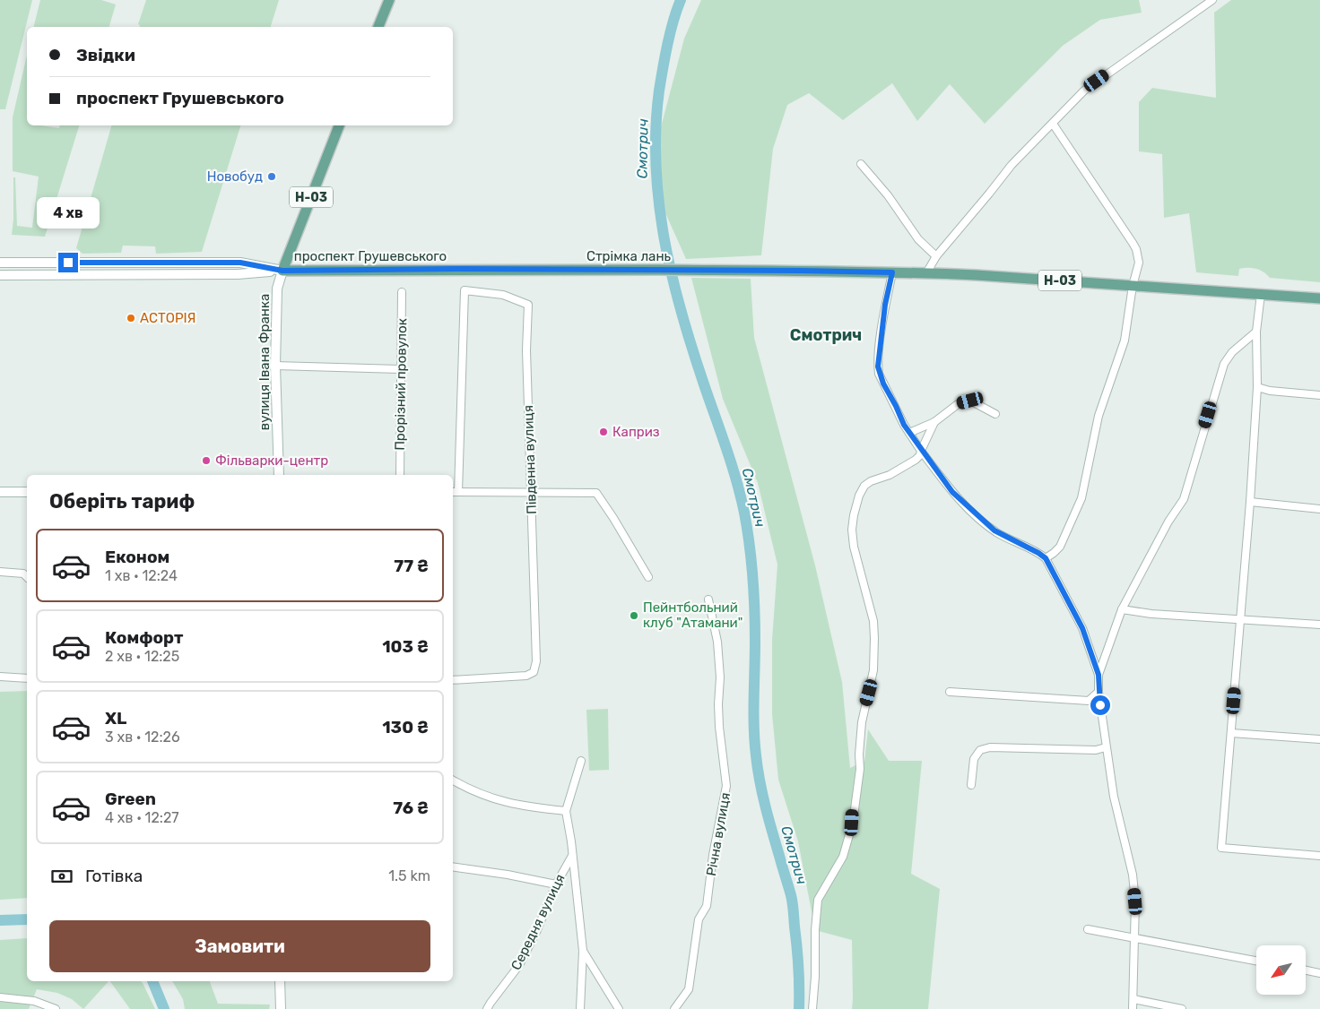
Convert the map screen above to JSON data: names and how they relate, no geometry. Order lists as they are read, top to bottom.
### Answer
{
  "streets": {
    "main road": [
      "Н-03",
      "проспект Грушевського",
      "Стрімка лань",
      "вулиця Івана Франка"
    ],
    "street": [
      "Прорізний провулок",
      "Південна вулиця",
      "Річна вулиця",
      "Середня вулиця"
    ]
  },
  "crossings": [
    ["Н-03", "Стрімка лань"],
    ["проспект Грушевського", "Стрімка лань"],
    ["проспект Грушевського", "вулиця Івана Франка"]
  ],
  "districts": ["Смотрич"],
  "water": ["Смотрич"],
  "places": [
    "Новобуд",
    "АСТОРІЯ",
    "Каприз",
    "Фільварки-центр",
    "Пейнтбольний клуб \"Атамани\""
  ],
  "north": "bottom left",
  "page": {
    "banner": ["Звідки", "проспект Грушевського"],
    "bubble": "4 хв",
    "heading": "Оберіть тариф",
    "list": [
      {
        "name": "Економ",
        "note": "1 хв · 12:24",
        "value": "77 ₴"
      },
      {
        "name": "Комфорт",
        "note": "2 хв · 12:25",
        "value": "103 ₴"
      },
      {
        "name": "XL",
        "note": "3 хв · 12:26",
        "value": "130 ₴"
      },
      {
        "name": "Green",
        "note": "4 хв · 12:27",
        "value": "76 ₴"
      }
    ],
    "pay": ["Готівка", "1.5 km"],
    "buttons": "Замовити"
  }
}
